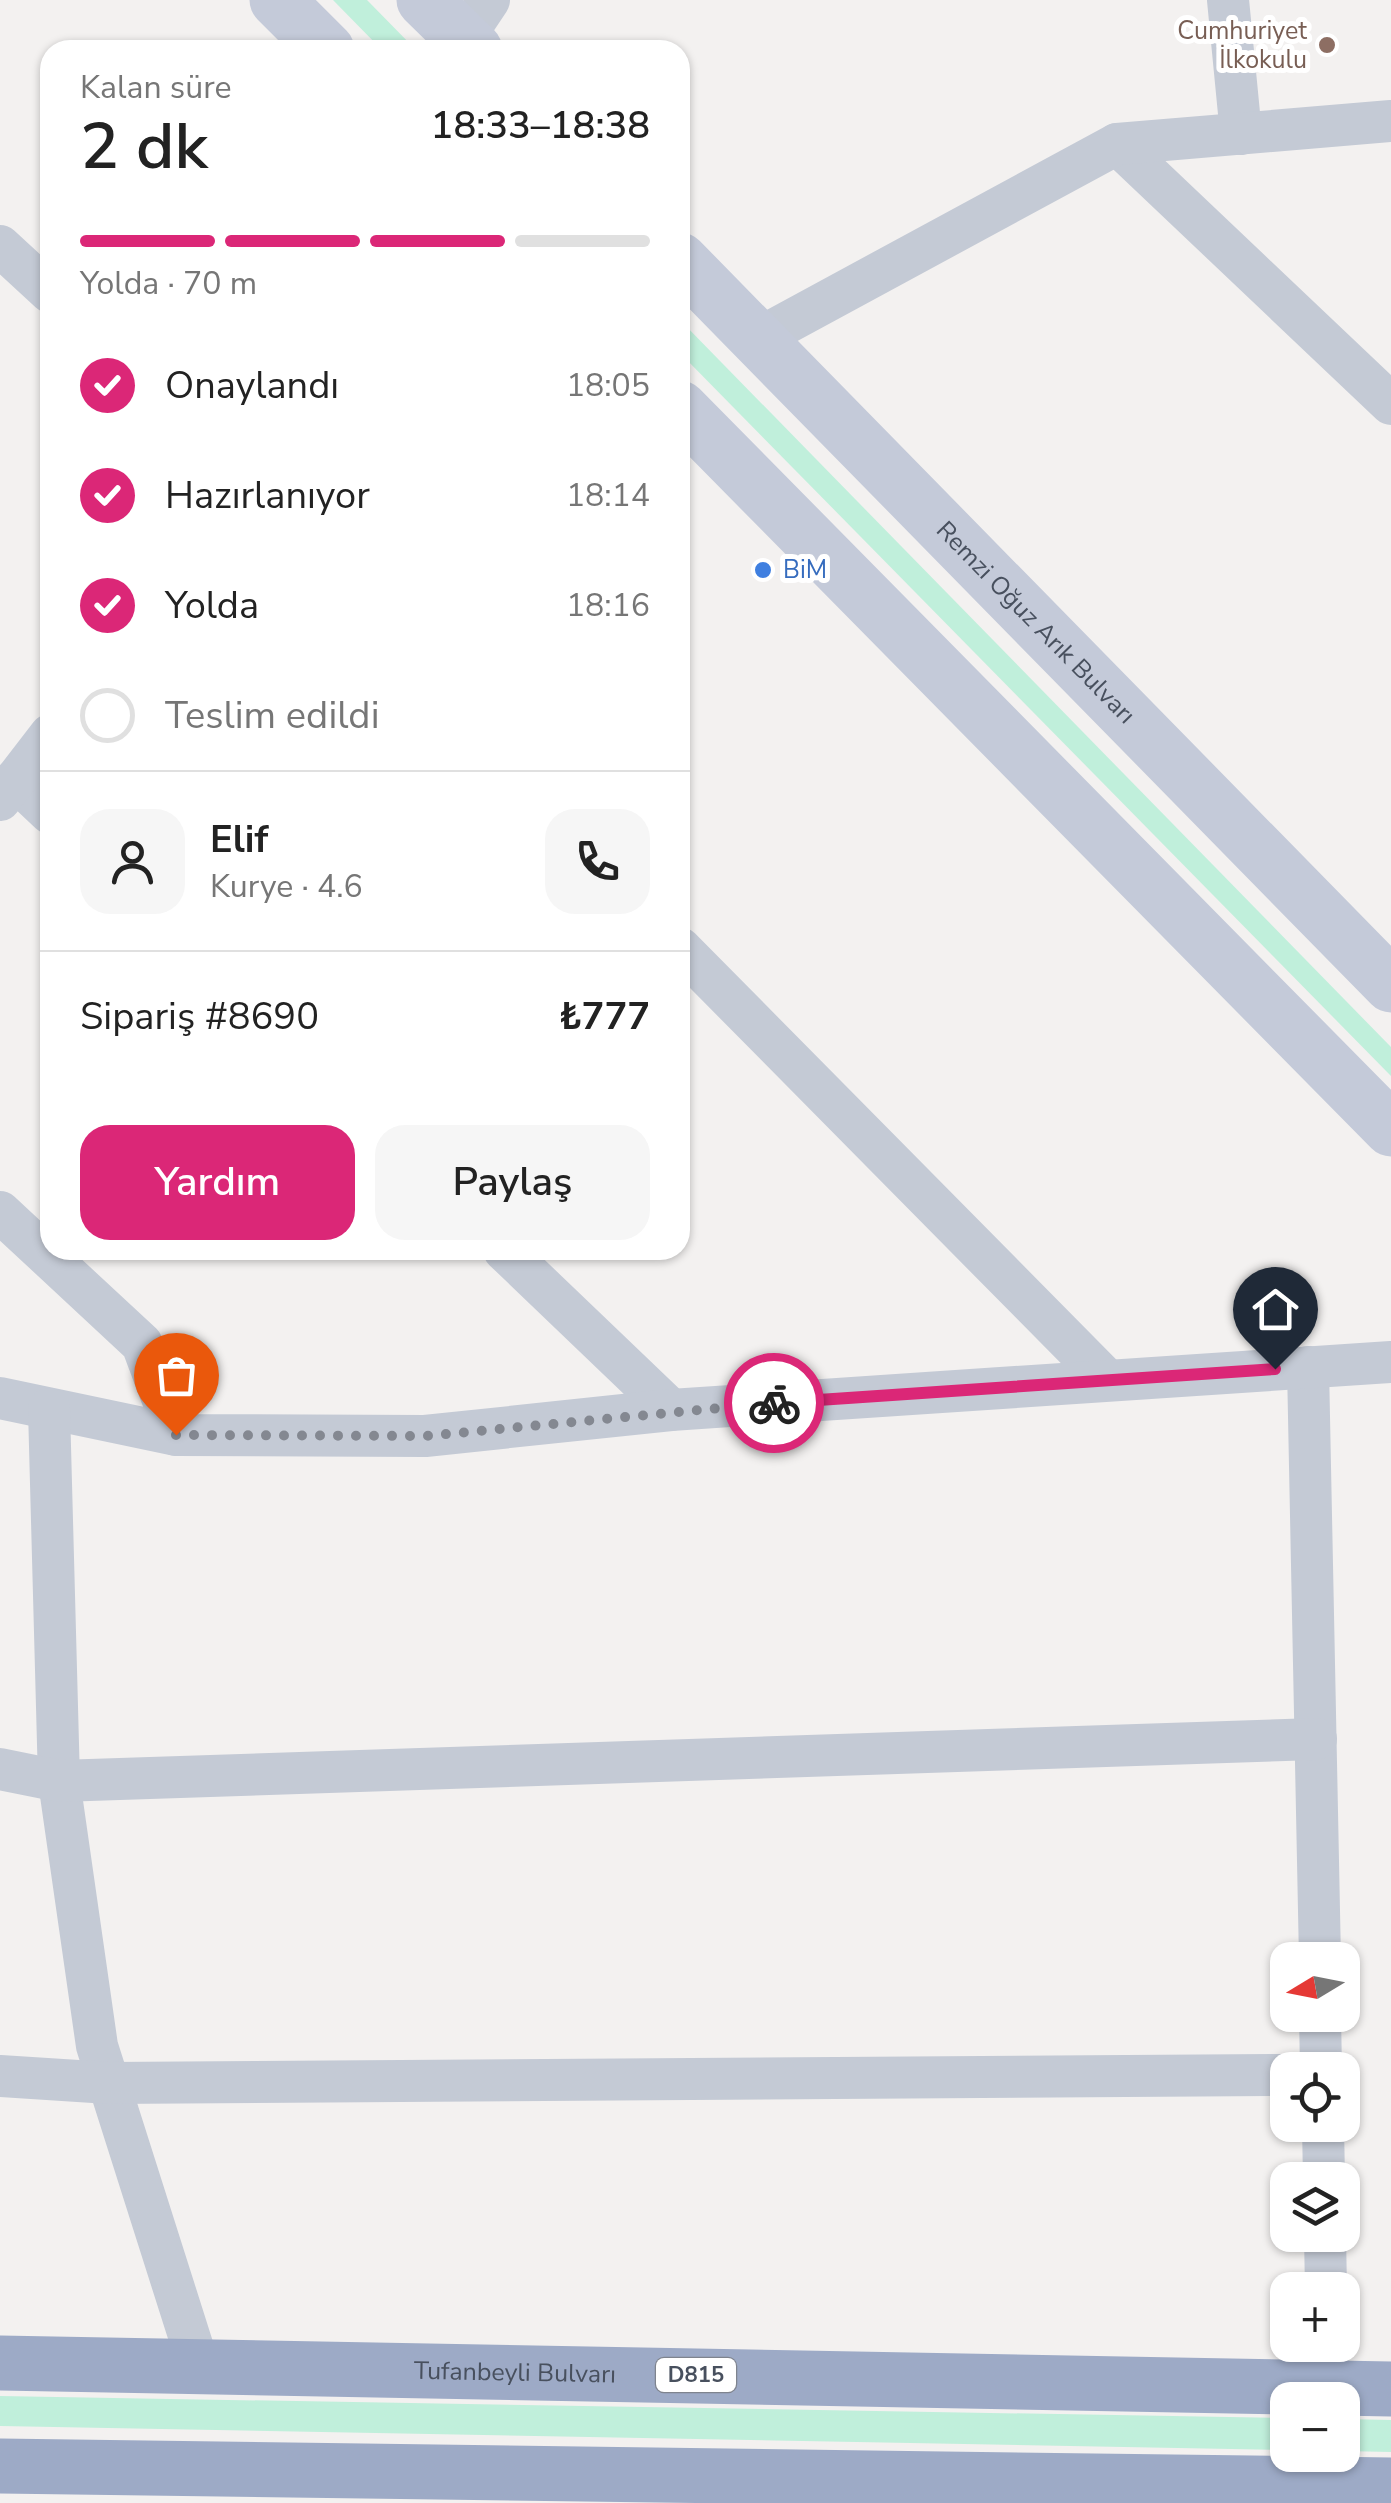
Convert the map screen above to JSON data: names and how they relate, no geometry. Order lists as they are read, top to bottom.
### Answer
{
  "streets": {
    "highway": ["Tufanbeyli Bulvarı", "D815"],
    "main road": ["Remzi Oğuz Arık Bulvarı"]
  },
  "places": ["Cumhuriyet İlkokulu", "BiM"],
  "north": "left",
  "page": {
    "heading": ["2 dk", "Kalan süre", "18:33–18:38"],
    "panel": [
      "Elif",
      "Kurye · 4.6",
      "Sipariş #8690",
      "₺777"
    ],
    "bar": "Yolda · 70 m",
    "list": [
      ["Onaylandı", "18:05"],
      ["Hazırlanıyor", "18:14"],
      ["Yolda", "18:16"],
      "Teslim edildi"
    ],
    "buttons": ["Yardım", "Paylaş"],
    "map_buttons": ["+", "−"]
  }
}
